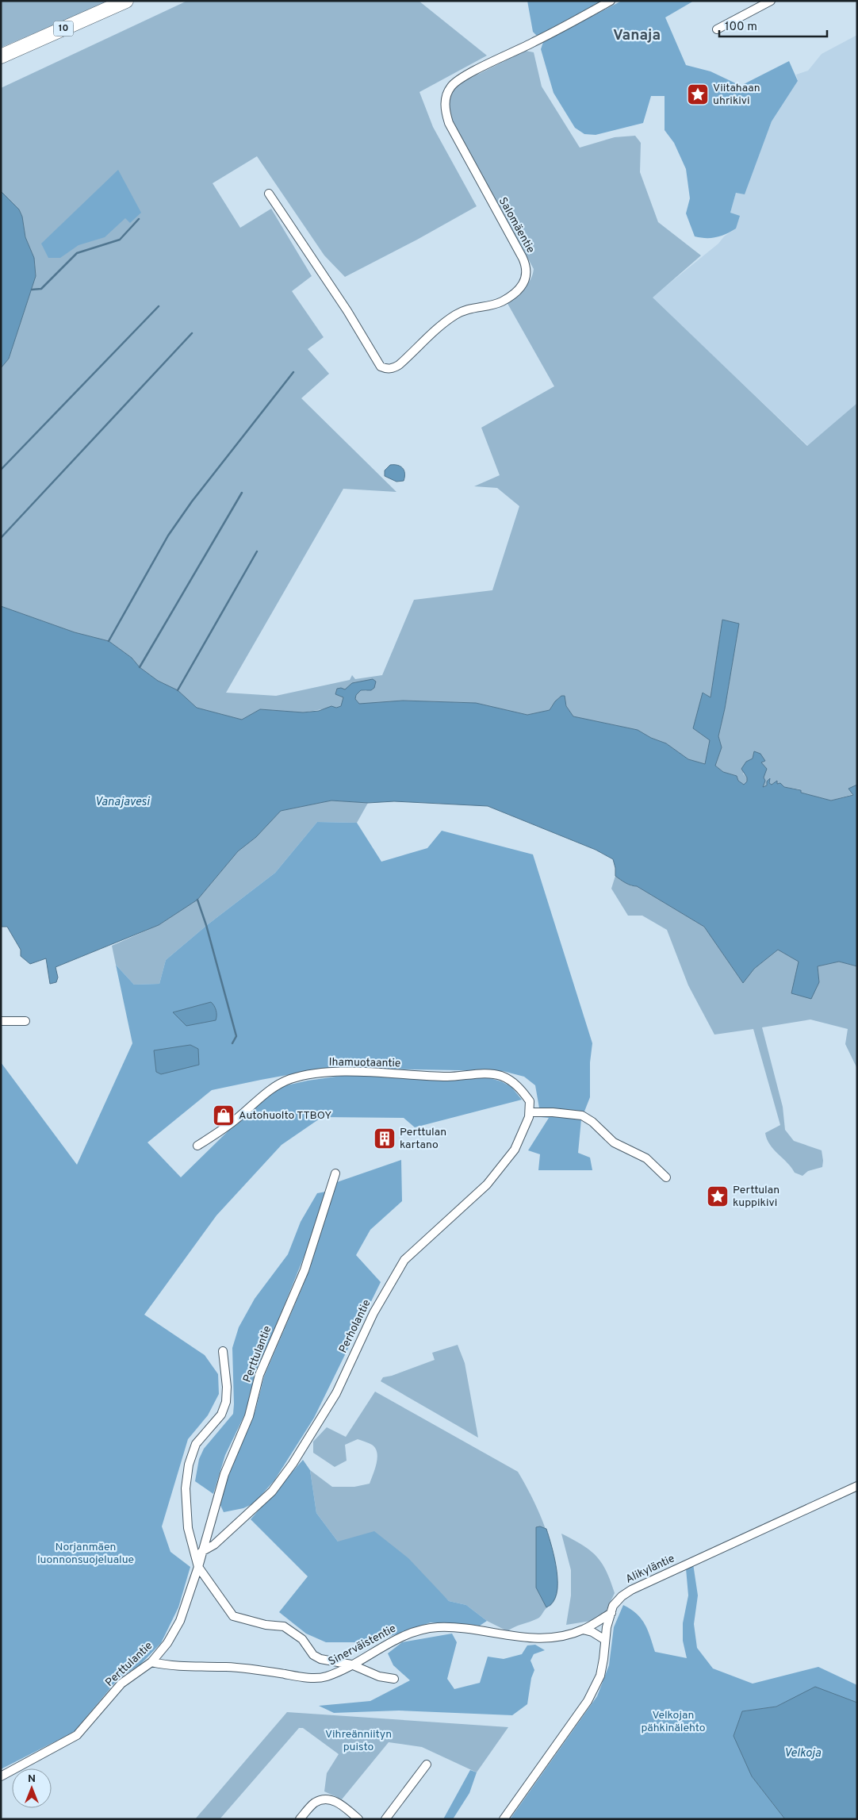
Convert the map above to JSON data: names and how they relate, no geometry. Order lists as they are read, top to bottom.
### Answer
{
  "streets": {
    "highway": ["10"],
    "street": [
      "Salomäentie",
      "Ihamuotaantie",
      "Perholantie",
      "Perttulantie",
      "Alikyläntie",
      "Sinerväistentie"
    ]
  },
  "crossings": [
    ["Ihamuotaantie", "Perholantie"],
    ["Perholantie", "Perttulantie"],
    ["Perttulantie", "Sinerväistentie"],
    ["Alikyläntie", "Sinerväistentie"]
  ],
  "districts": ["Vanaja"],
  "water": ["Vanajavesi", "Velkoja"],
  "parks": ["Norjanmäen luonnonsuojelualue", "Velkojan pähkinälehto", "Vihreänniityn puisto"],
  "places": {
    "place": ["Viitahaan uhrikivi", "Perttulan kuppikivi"],
    "shop": ["Autohuolto TTBOY"],
    "building": ["Perttulan kartano"]
  },
  "scale_bar": "100 m",
  "north": "top"
}
